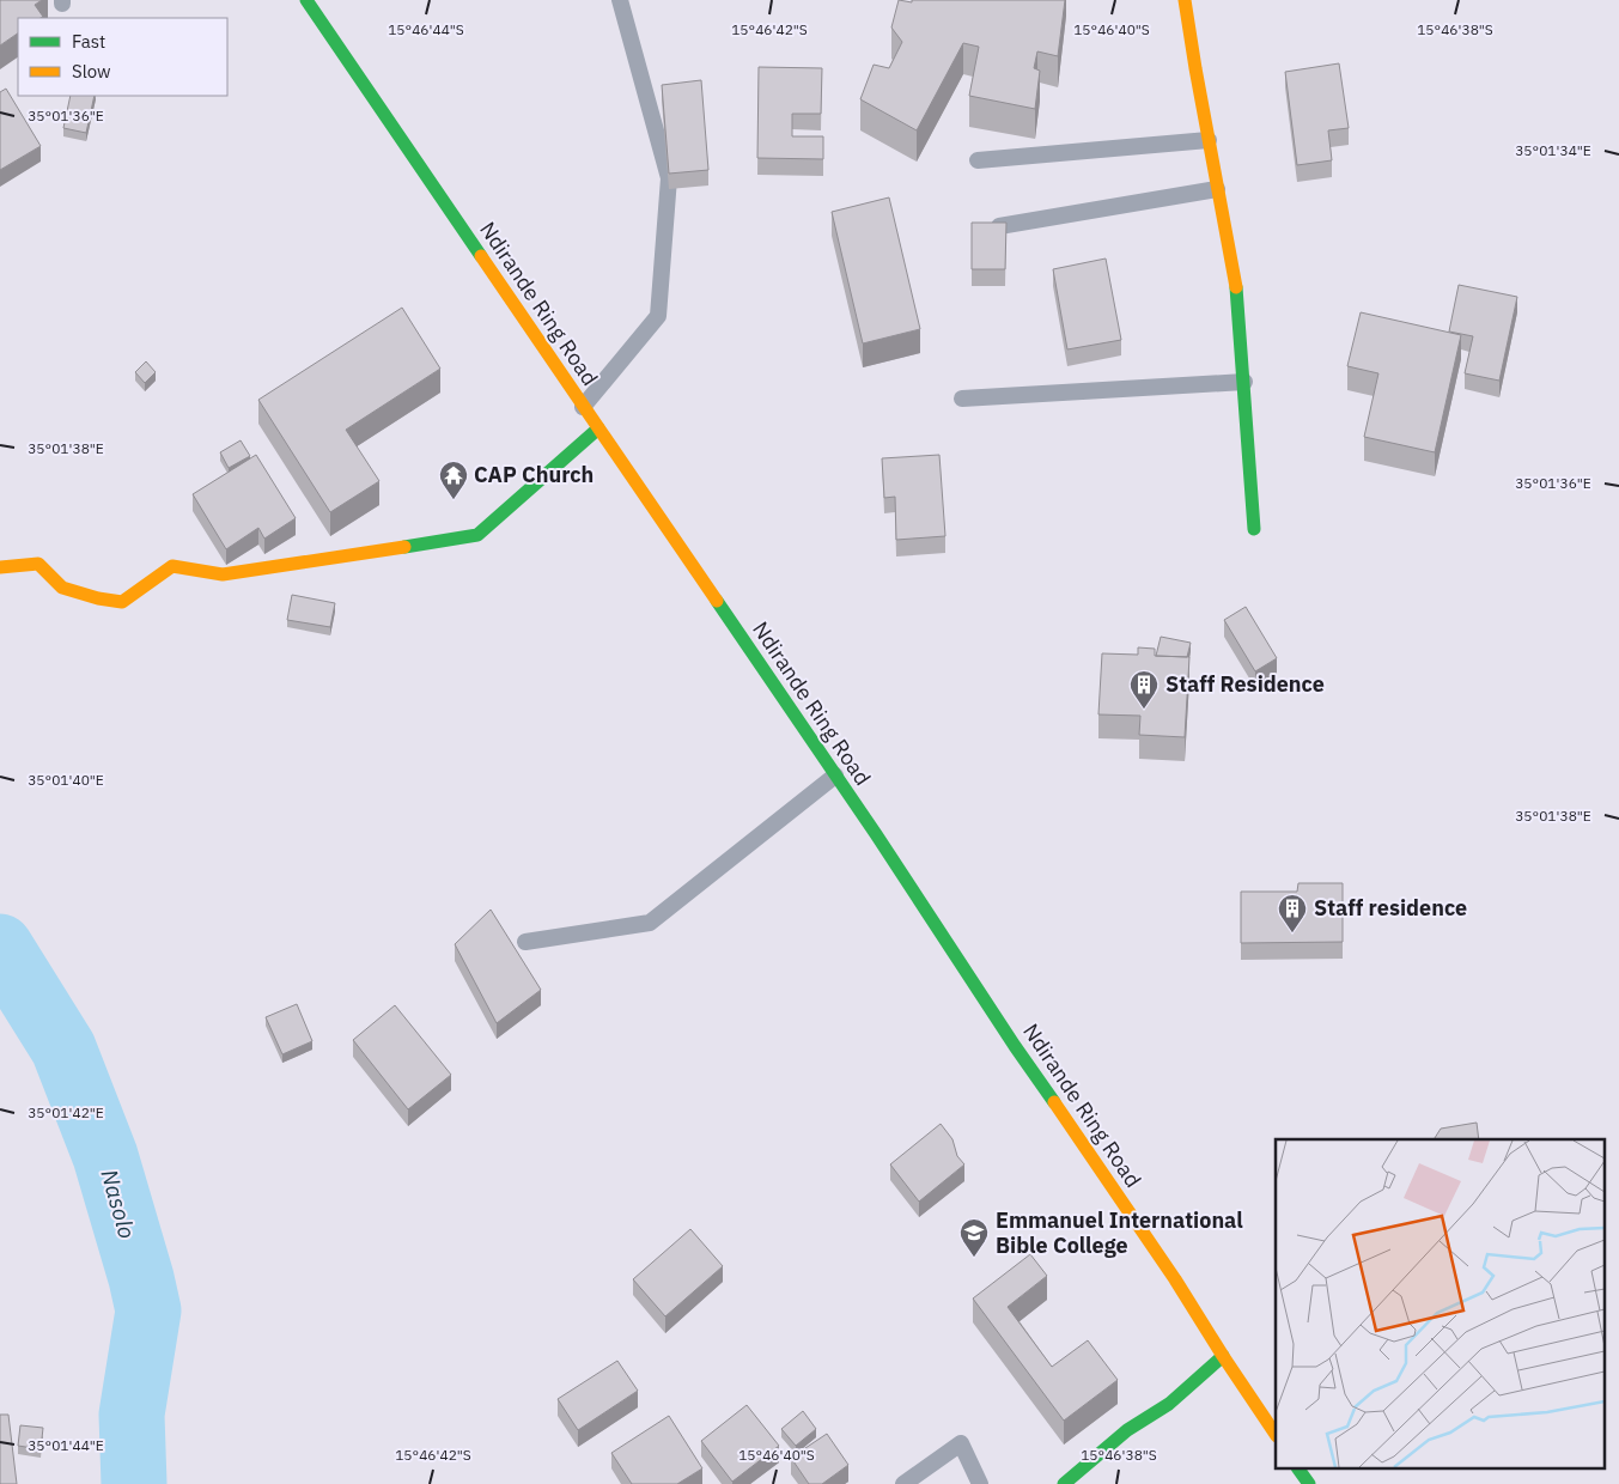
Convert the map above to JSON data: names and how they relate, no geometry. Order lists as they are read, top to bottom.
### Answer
{
  "streets": {
    "street": ["Ndirande Ring Road"]
  },
  "water": ["Nasolo"],
  "places": {
    "temple": ["CAP Church"],
    "building": ["Staff Residence", "Staff residence"],
    "school or university": ["Emmanuel International Bible College"]
  },
  "legend": ["Fast", "Slow"],
  "coordinates": [
    "15°46'44\"S",
    "15°46'42\"S",
    "15°46'40\"S",
    "15°46'38\"S",
    "35°01'36\"E",
    "35°01'34\"E",
    "35°01'38\"E",
    "35°01'40\"E",
    "35°01'42\"E",
    "35°01'44\"E"
  ]
}
